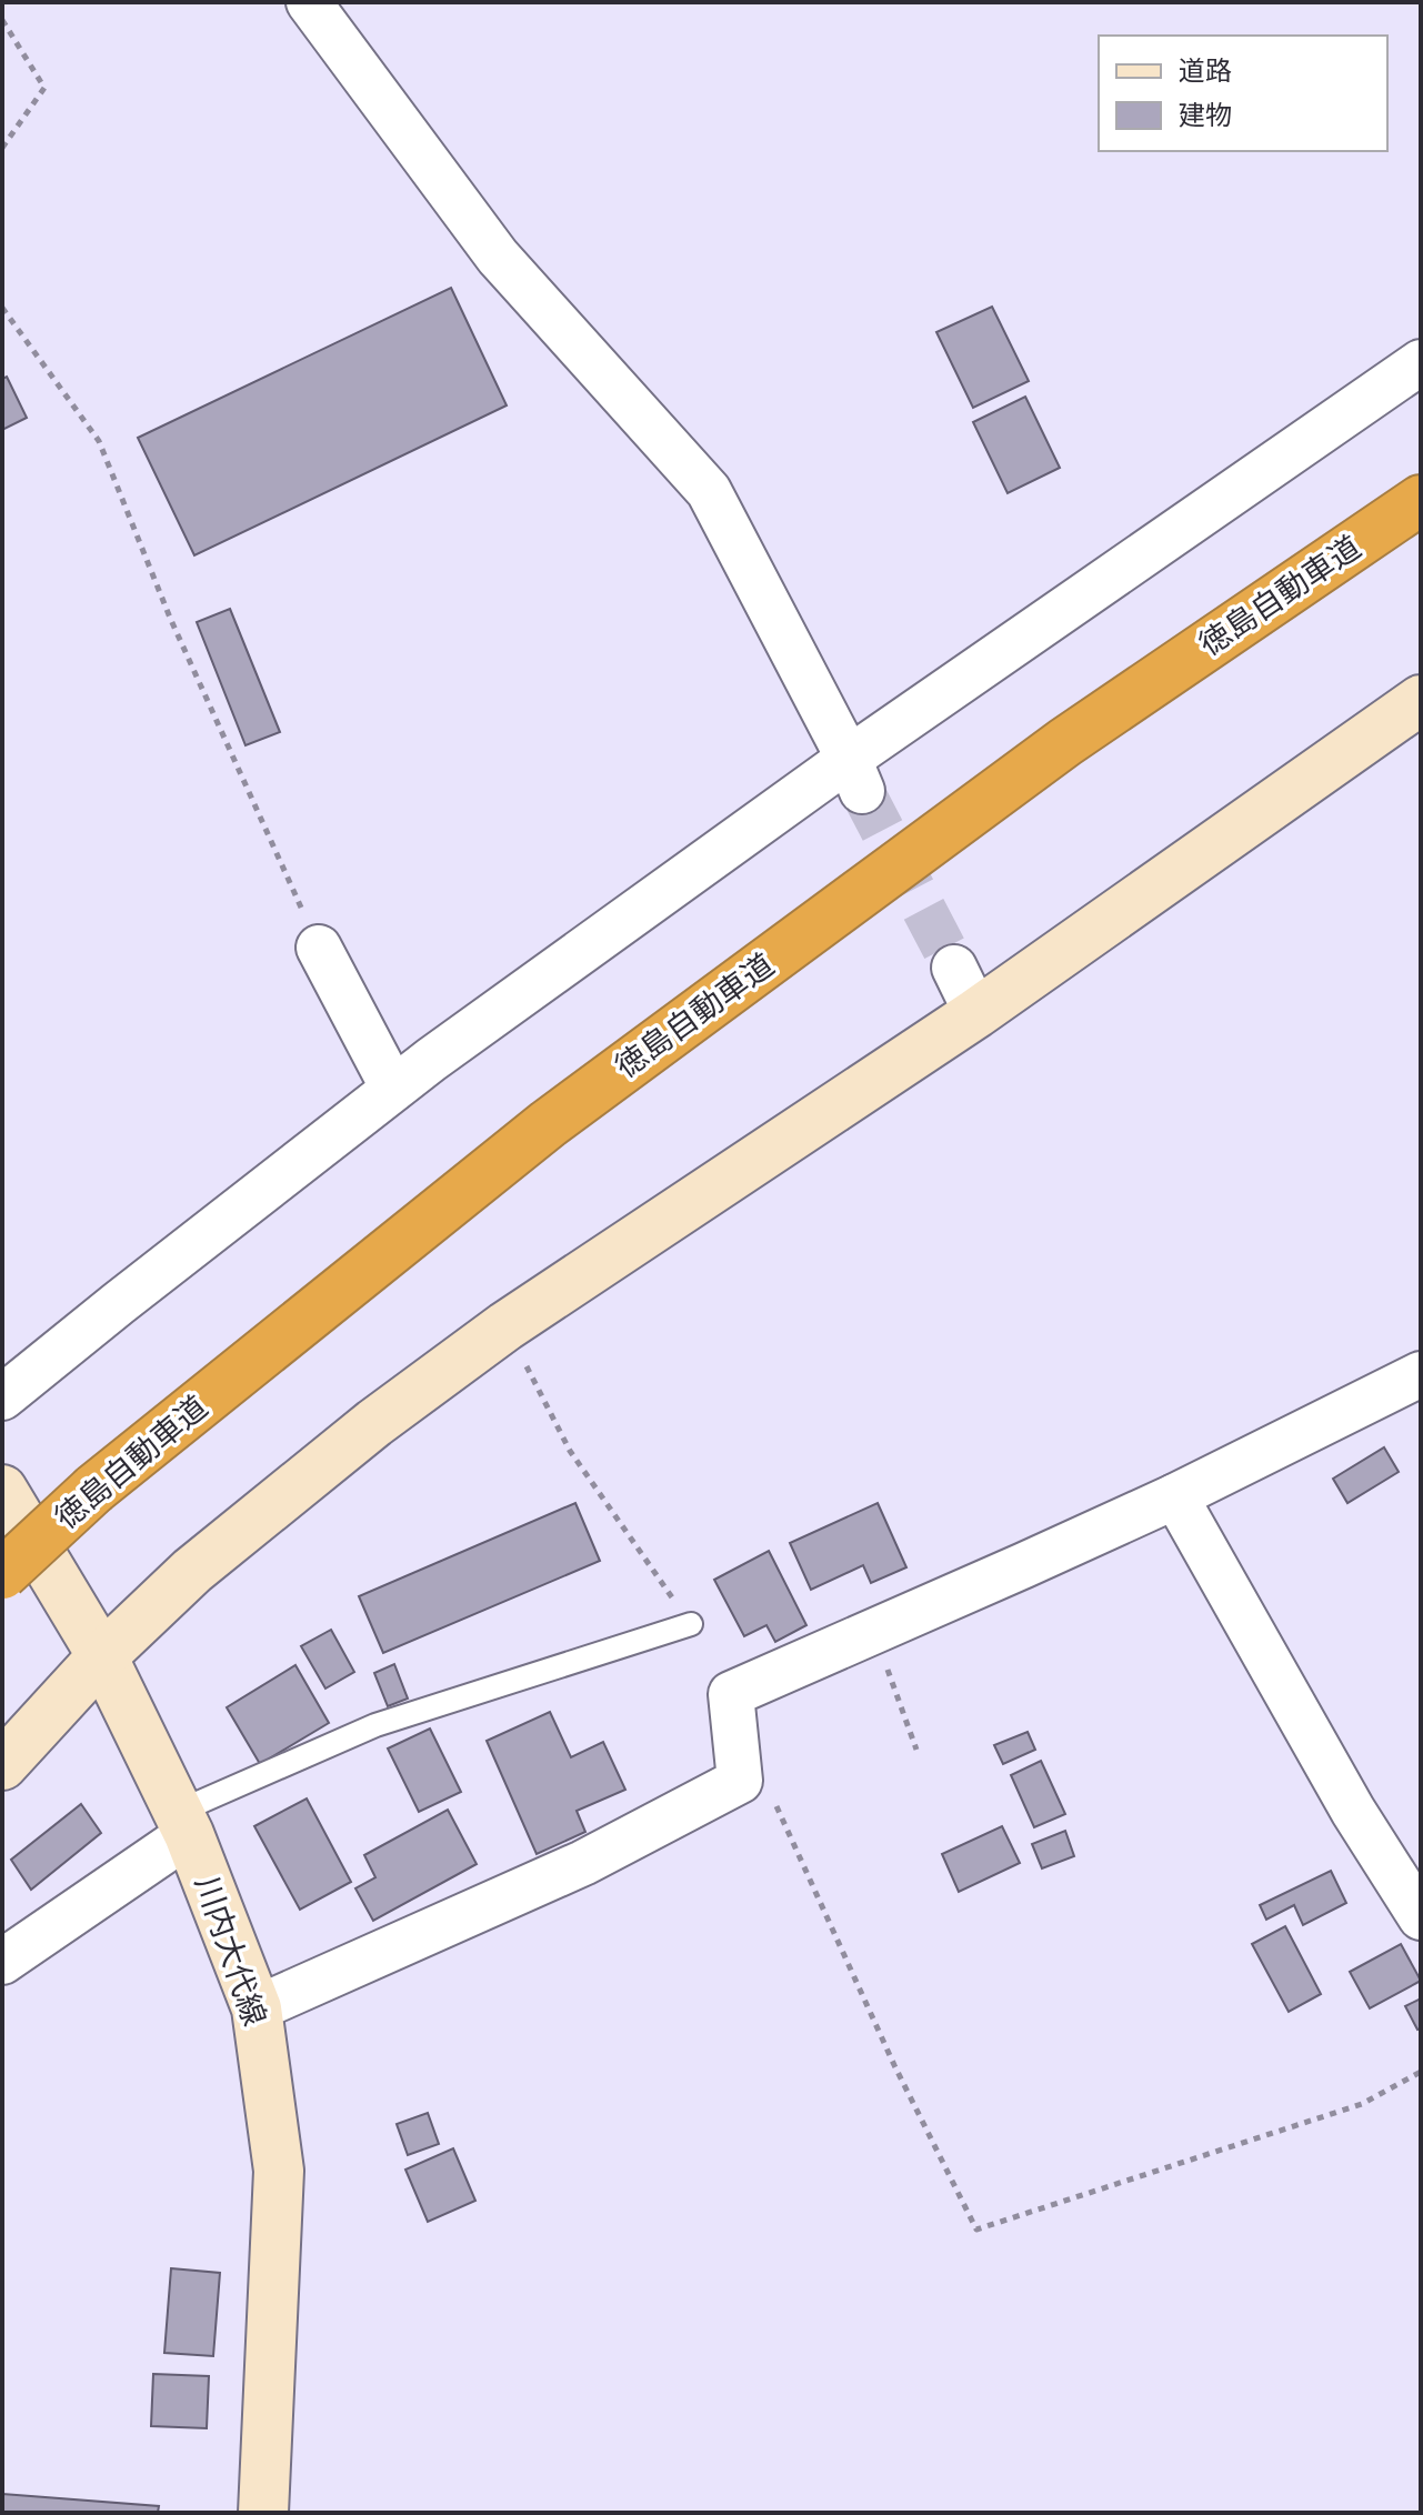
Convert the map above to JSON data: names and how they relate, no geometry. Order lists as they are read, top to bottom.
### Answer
{
  "streets": {
    "highway": ["徳島自動車道"],
    "street": ["川内大代線"]
  },
  "legend": ["道路", "建物"]
}
